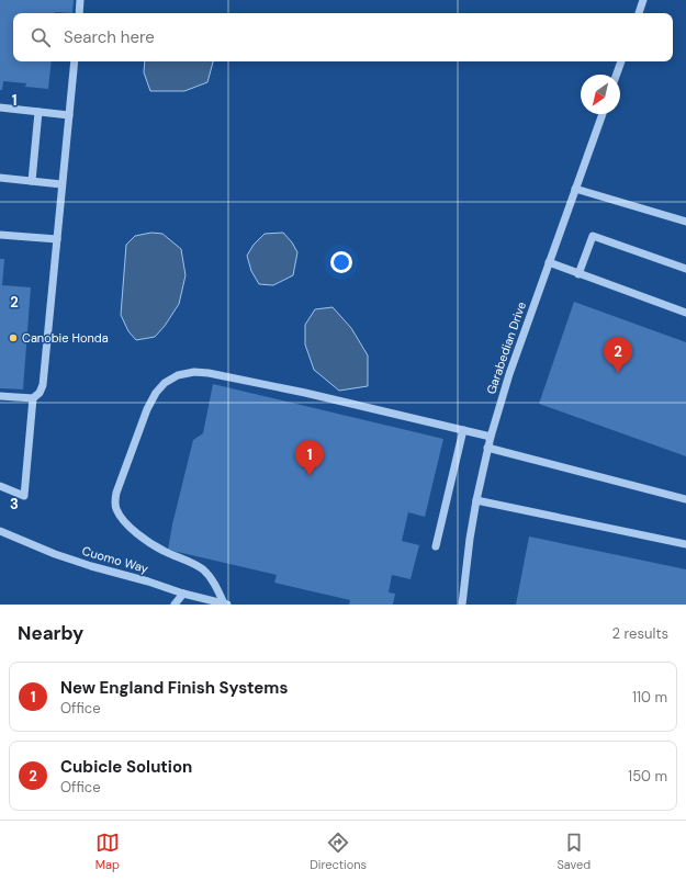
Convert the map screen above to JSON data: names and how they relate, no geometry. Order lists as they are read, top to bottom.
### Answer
{
  "streets": {
    "lane": ["Garabedian Drive", "Cuomo Way"]
  },
  "places": ["Canobie Honda"],
  "north": "bottom left",
  "page": {
    "search": "Search here",
    "pins": ["2", "1"],
    "heading": ["Nearby", "2 results"],
    "list": [
      {
        "mark": "1",
        "name": "New England Finish Systems",
        "note": "Office",
        "value": "110 m"
      },
      {
        "mark": "2",
        "name": "Cubicle Solution",
        "note": "Office",
        "value": "150 m"
      }
    ],
    "nav": ["Map", "Directions", "Saved"]
  },
  "grid": {
    "rows": ["1", "2", "3"]
  }
}
